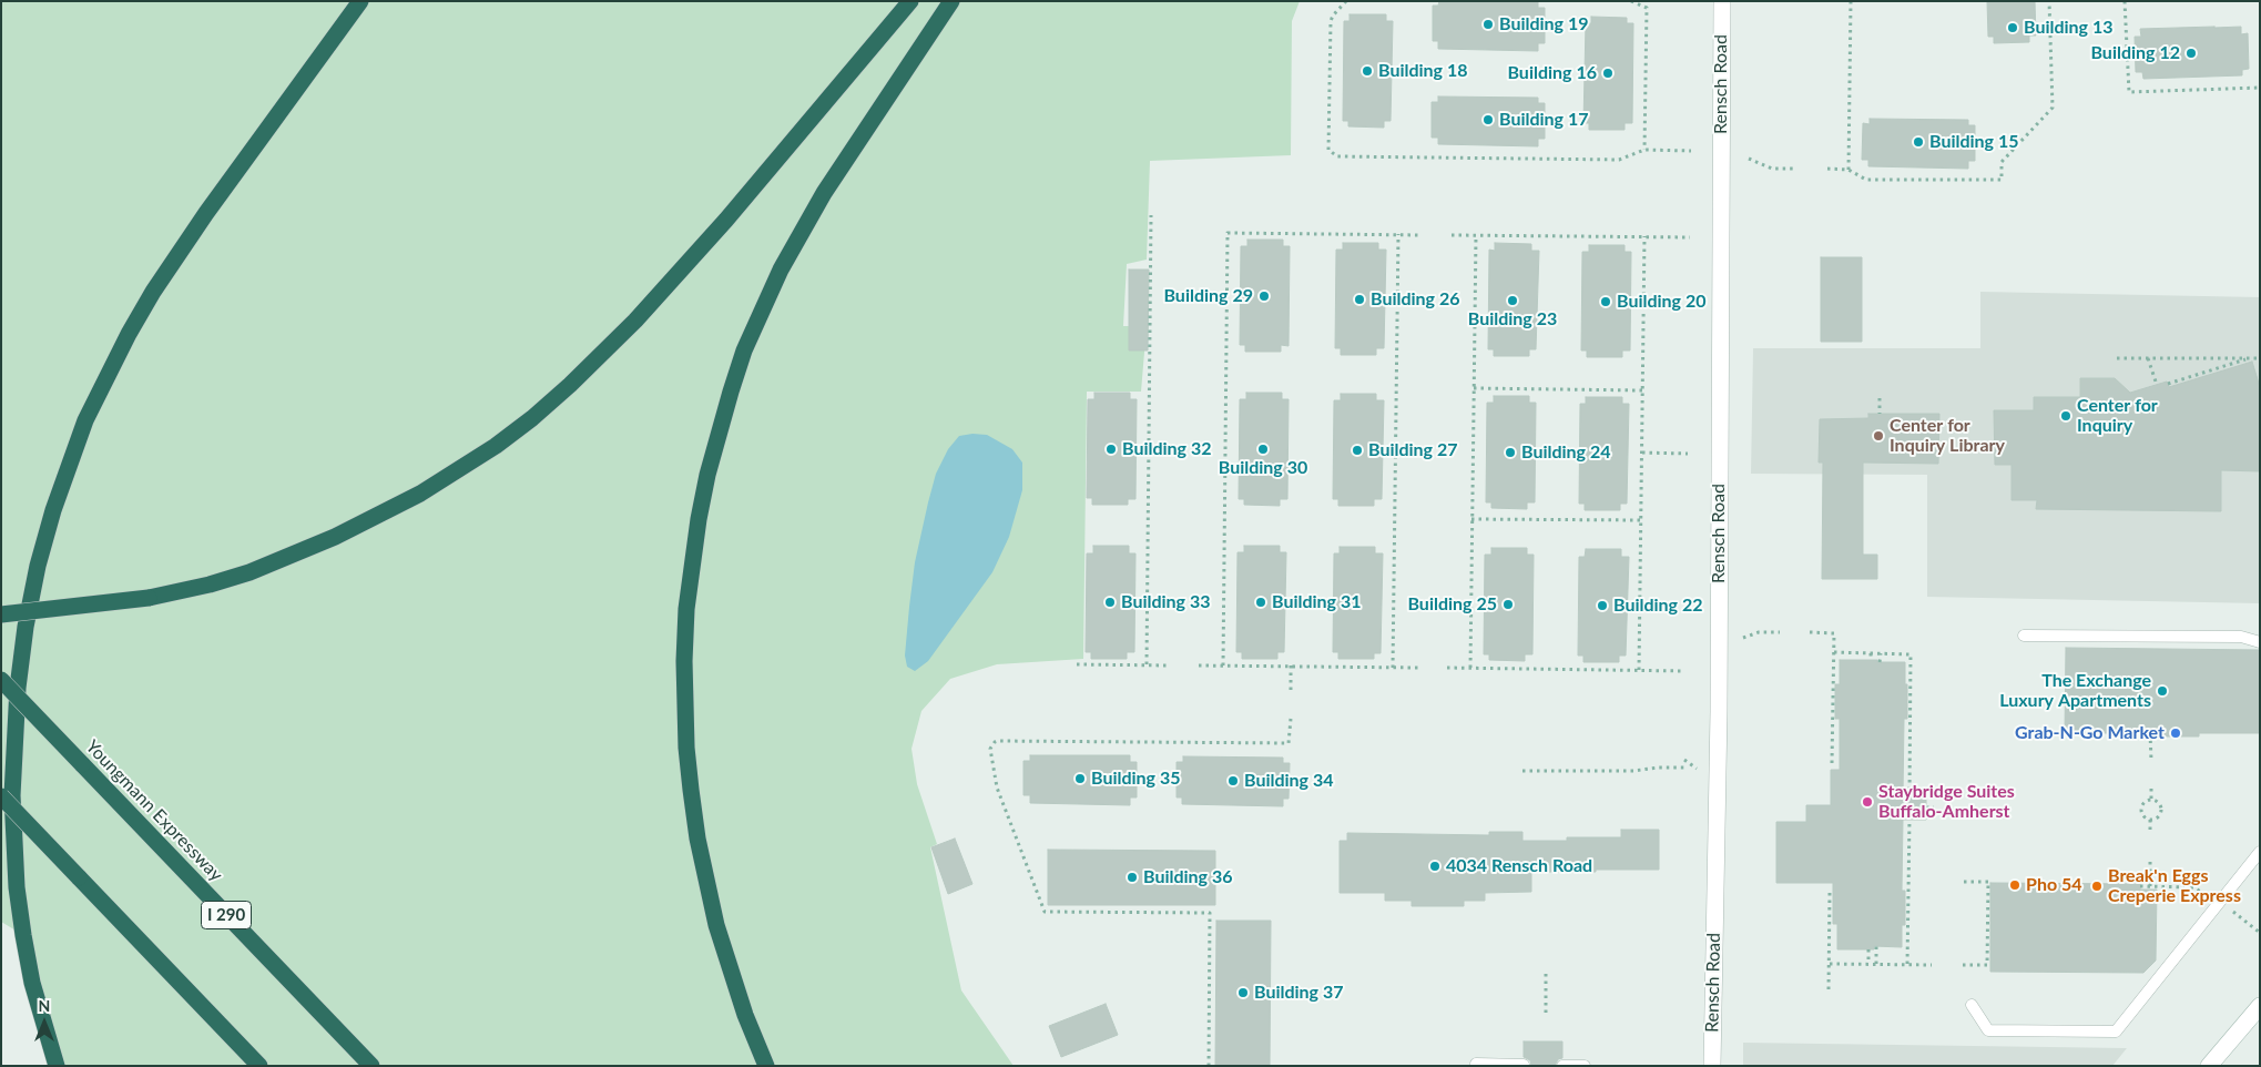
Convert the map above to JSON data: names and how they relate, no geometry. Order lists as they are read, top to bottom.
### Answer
{
  "streets": {
    "highway": ["Youngmann Expressway", "I 290"],
    "street": ["Rensch Road"]
  },
  "places": [
    "Building 19",
    "Building 13",
    "Building 12",
    "Building 18",
    "Building 16",
    "Building 17",
    "Building 15",
    "Building 29",
    "Building 26",
    "Building 23",
    "Building 20",
    "Center for Inquiry",
    "Center for Inquiry Library",
    "Building 32",
    "Building 30",
    "Building 27",
    "Building 24",
    "Building 33",
    "Building 31",
    "Building 25",
    "Building 22",
    "The Exchange Luxury Apartments",
    "Grab-N-Go Market",
    "Building 35",
    "Building 34",
    "Staybridge Suites Buffalo-Amherst",
    "4034 Rensch Road",
    "Building 36",
    "Pho 54",
    "Break'n Eggs Creperie Express",
    "Building 37"
  ],
  "north": "top"
}
